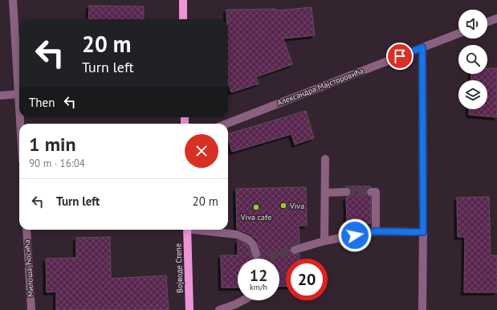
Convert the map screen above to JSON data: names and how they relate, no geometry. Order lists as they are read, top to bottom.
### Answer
{
  "streets": {
    "main road": ["Војводе Степе"],
    "street": ["Александра Мајсторовића", "Милоша Ћосића"]
  },
  "places": ["Viva", "Viva cafe"],
  "page": {
    "turn": ["20 m", "Turn left"],
    "then": "Then",
    "heading": ["1 min", "90 m · 16:04"],
    "list": [
      {
        "name": "Turn left",
        "value": "20 m"
      }
    ],
    "speed": "12 km/h",
    "limit": "20"
  }
}
